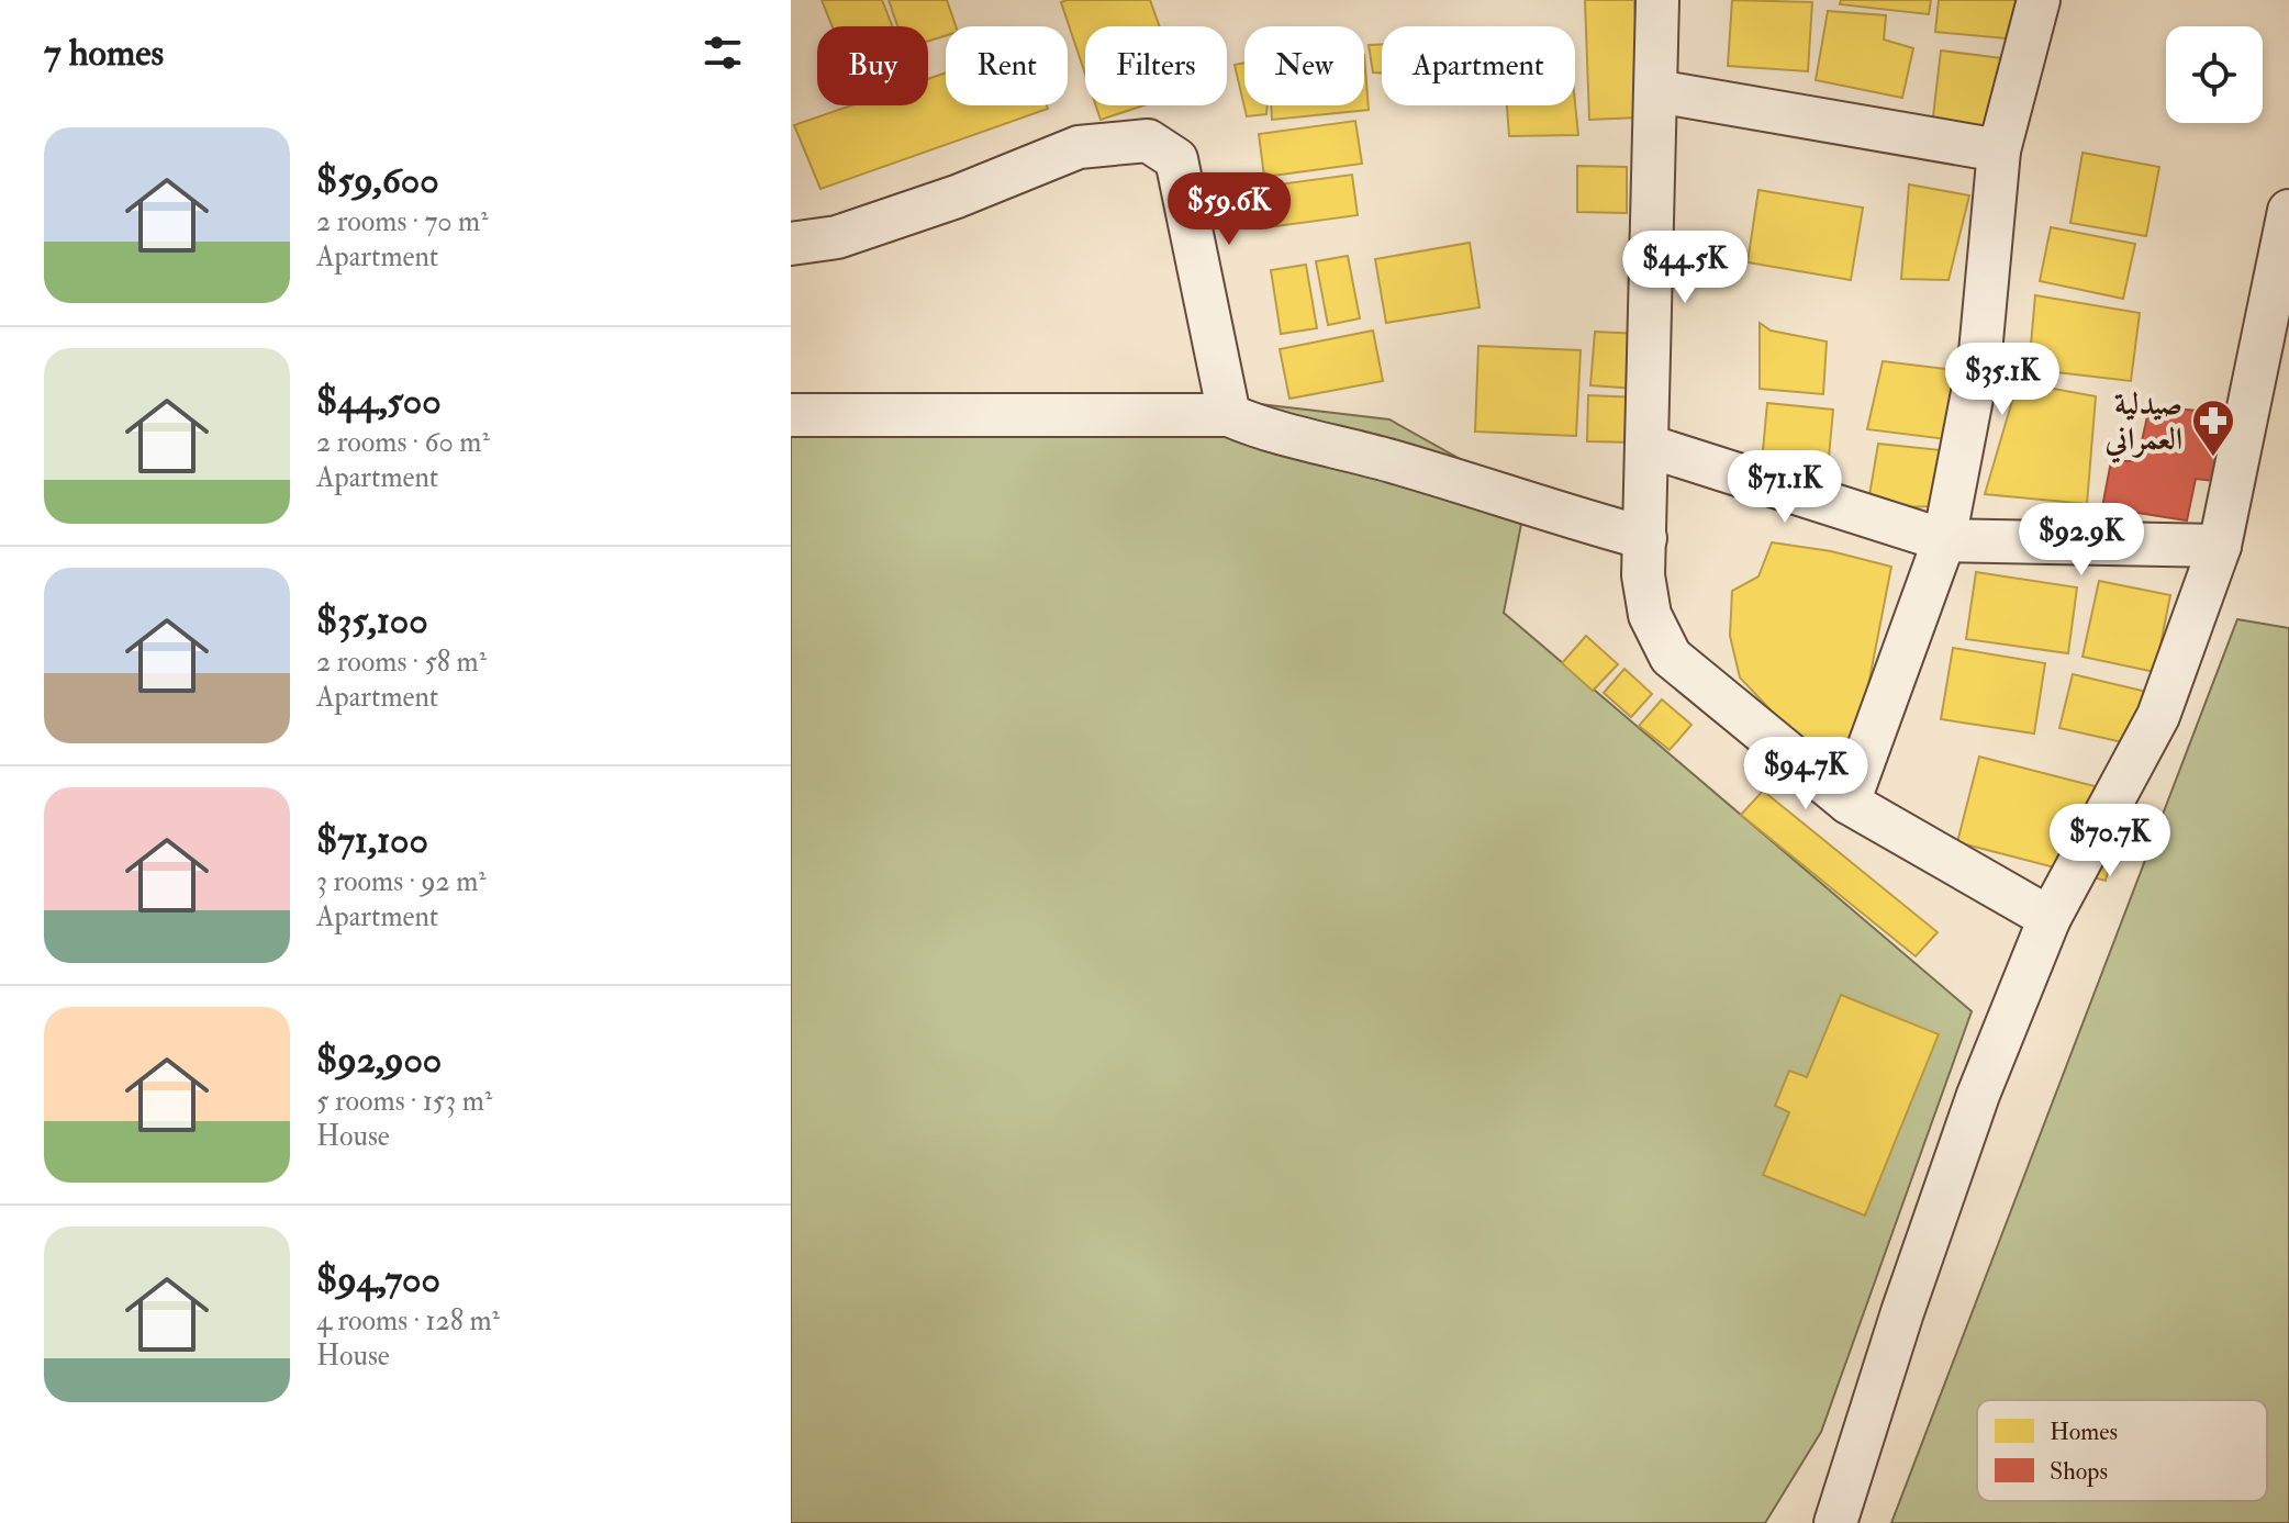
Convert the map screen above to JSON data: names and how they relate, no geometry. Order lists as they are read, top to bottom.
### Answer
{
  "places": {
    "pharmacy": ["صيدلية العمراني"]
  },
  "legend": ["Homes", "Shops"],
  "page": {
    "heading": "7 homes",
    "chip": [
      "Buy",
      "Rent",
      "Filters",
      "New",
      "Apartment"
    ],
    "list": [
      {
        "name": "$59,600",
        "note": "2 rooms · 70 m² · Apartment"
      },
      {
        "name": "$44,500",
        "note": "2 rooms · 60 m² · Apartment"
      },
      {
        "name": "$35,100",
        "note": "2 rooms · 58 m² · Apartment"
      },
      {
        "name": "$71,100",
        "note": "3 rooms · 92 m² · Apartment"
      },
      {
        "name": "$92,900",
        "note": "5 rooms · 153 m² · House"
      },
      {
        "name": "$94,700",
        "note": "4 rooms · 128 m² · House"
      }
    ],
    "price": [
      "$59.6K",
      "$44.5K",
      "$35.1K",
      "$71.1K",
      "$92.9K",
      "$94.7K",
      "$70.7K"
    ]
  }
}
